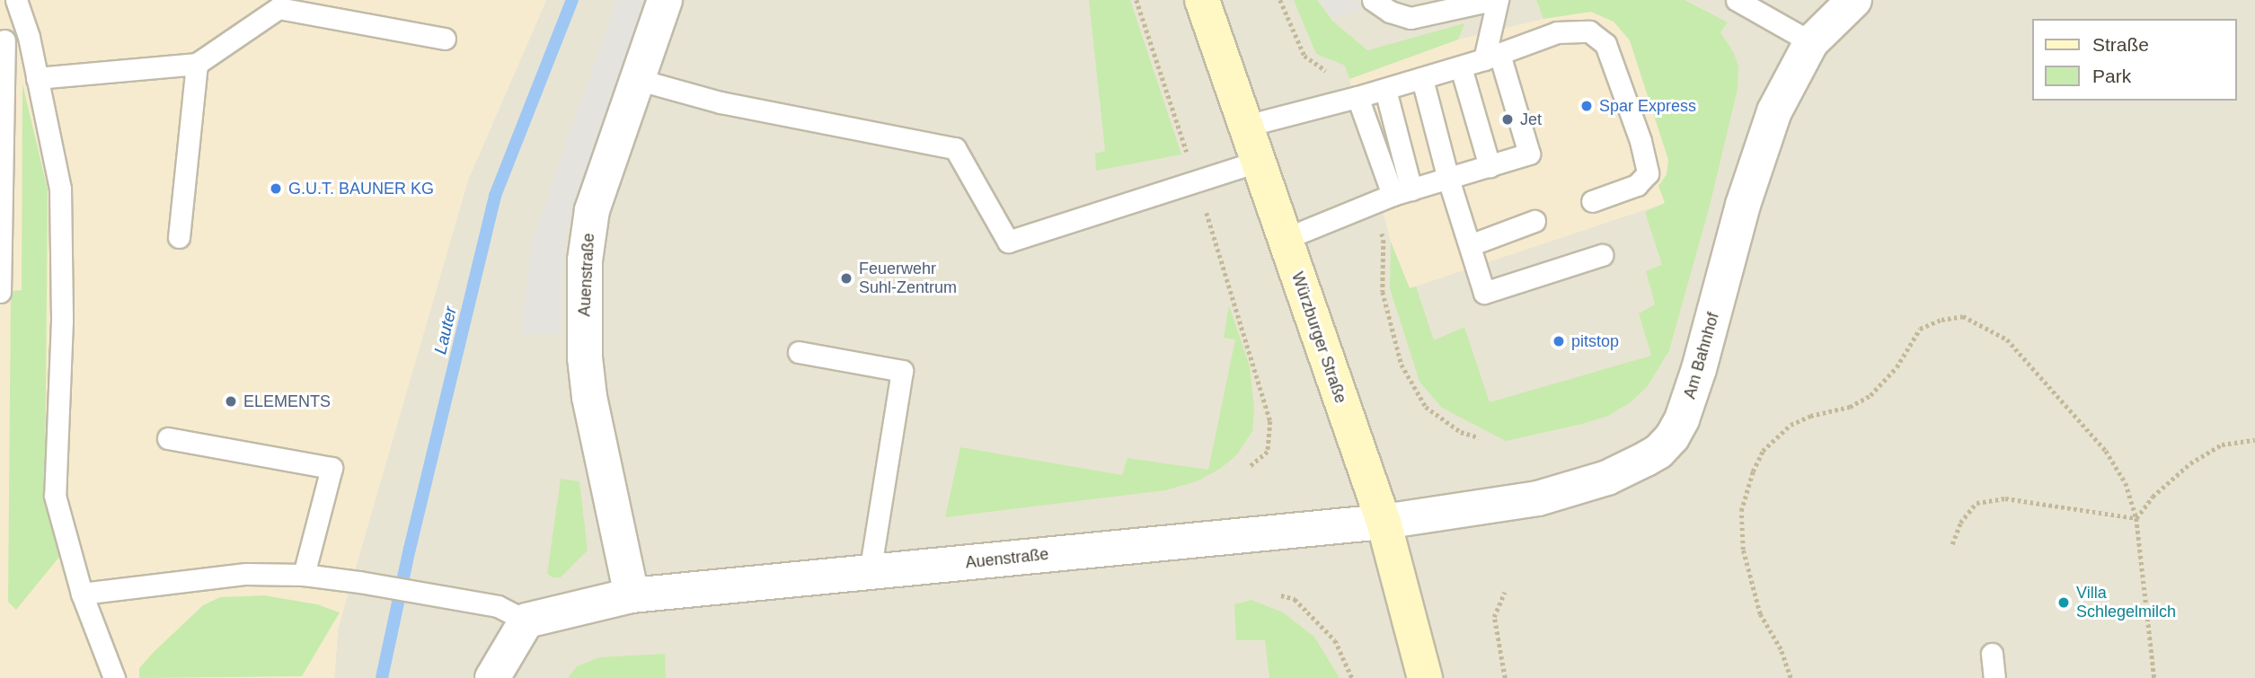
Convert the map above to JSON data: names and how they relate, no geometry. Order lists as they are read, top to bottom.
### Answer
{
  "streets": {
    "main road": ["Würzburger Straße"],
    "street": ["Auenstraße", "Am Bahnhof"]
  },
  "crossings": [
    ["Auenstraße", "Würzburger Straße"],
    ["Auenstraße", "Am Bahnhof"],
    ["Würzburger Straße", "Am Bahnhof"]
  ],
  "water": ["Lauter"],
  "places": [
    "Spar Express",
    "Jet",
    "G.U.T. BAUNER KG",
    "Feuerwehr Suhl-Zentrum",
    "pitstop",
    "ELEMENTS",
    "Villa Schlegelmilch"
  ],
  "legend": ["Straße", "Park"]
}
